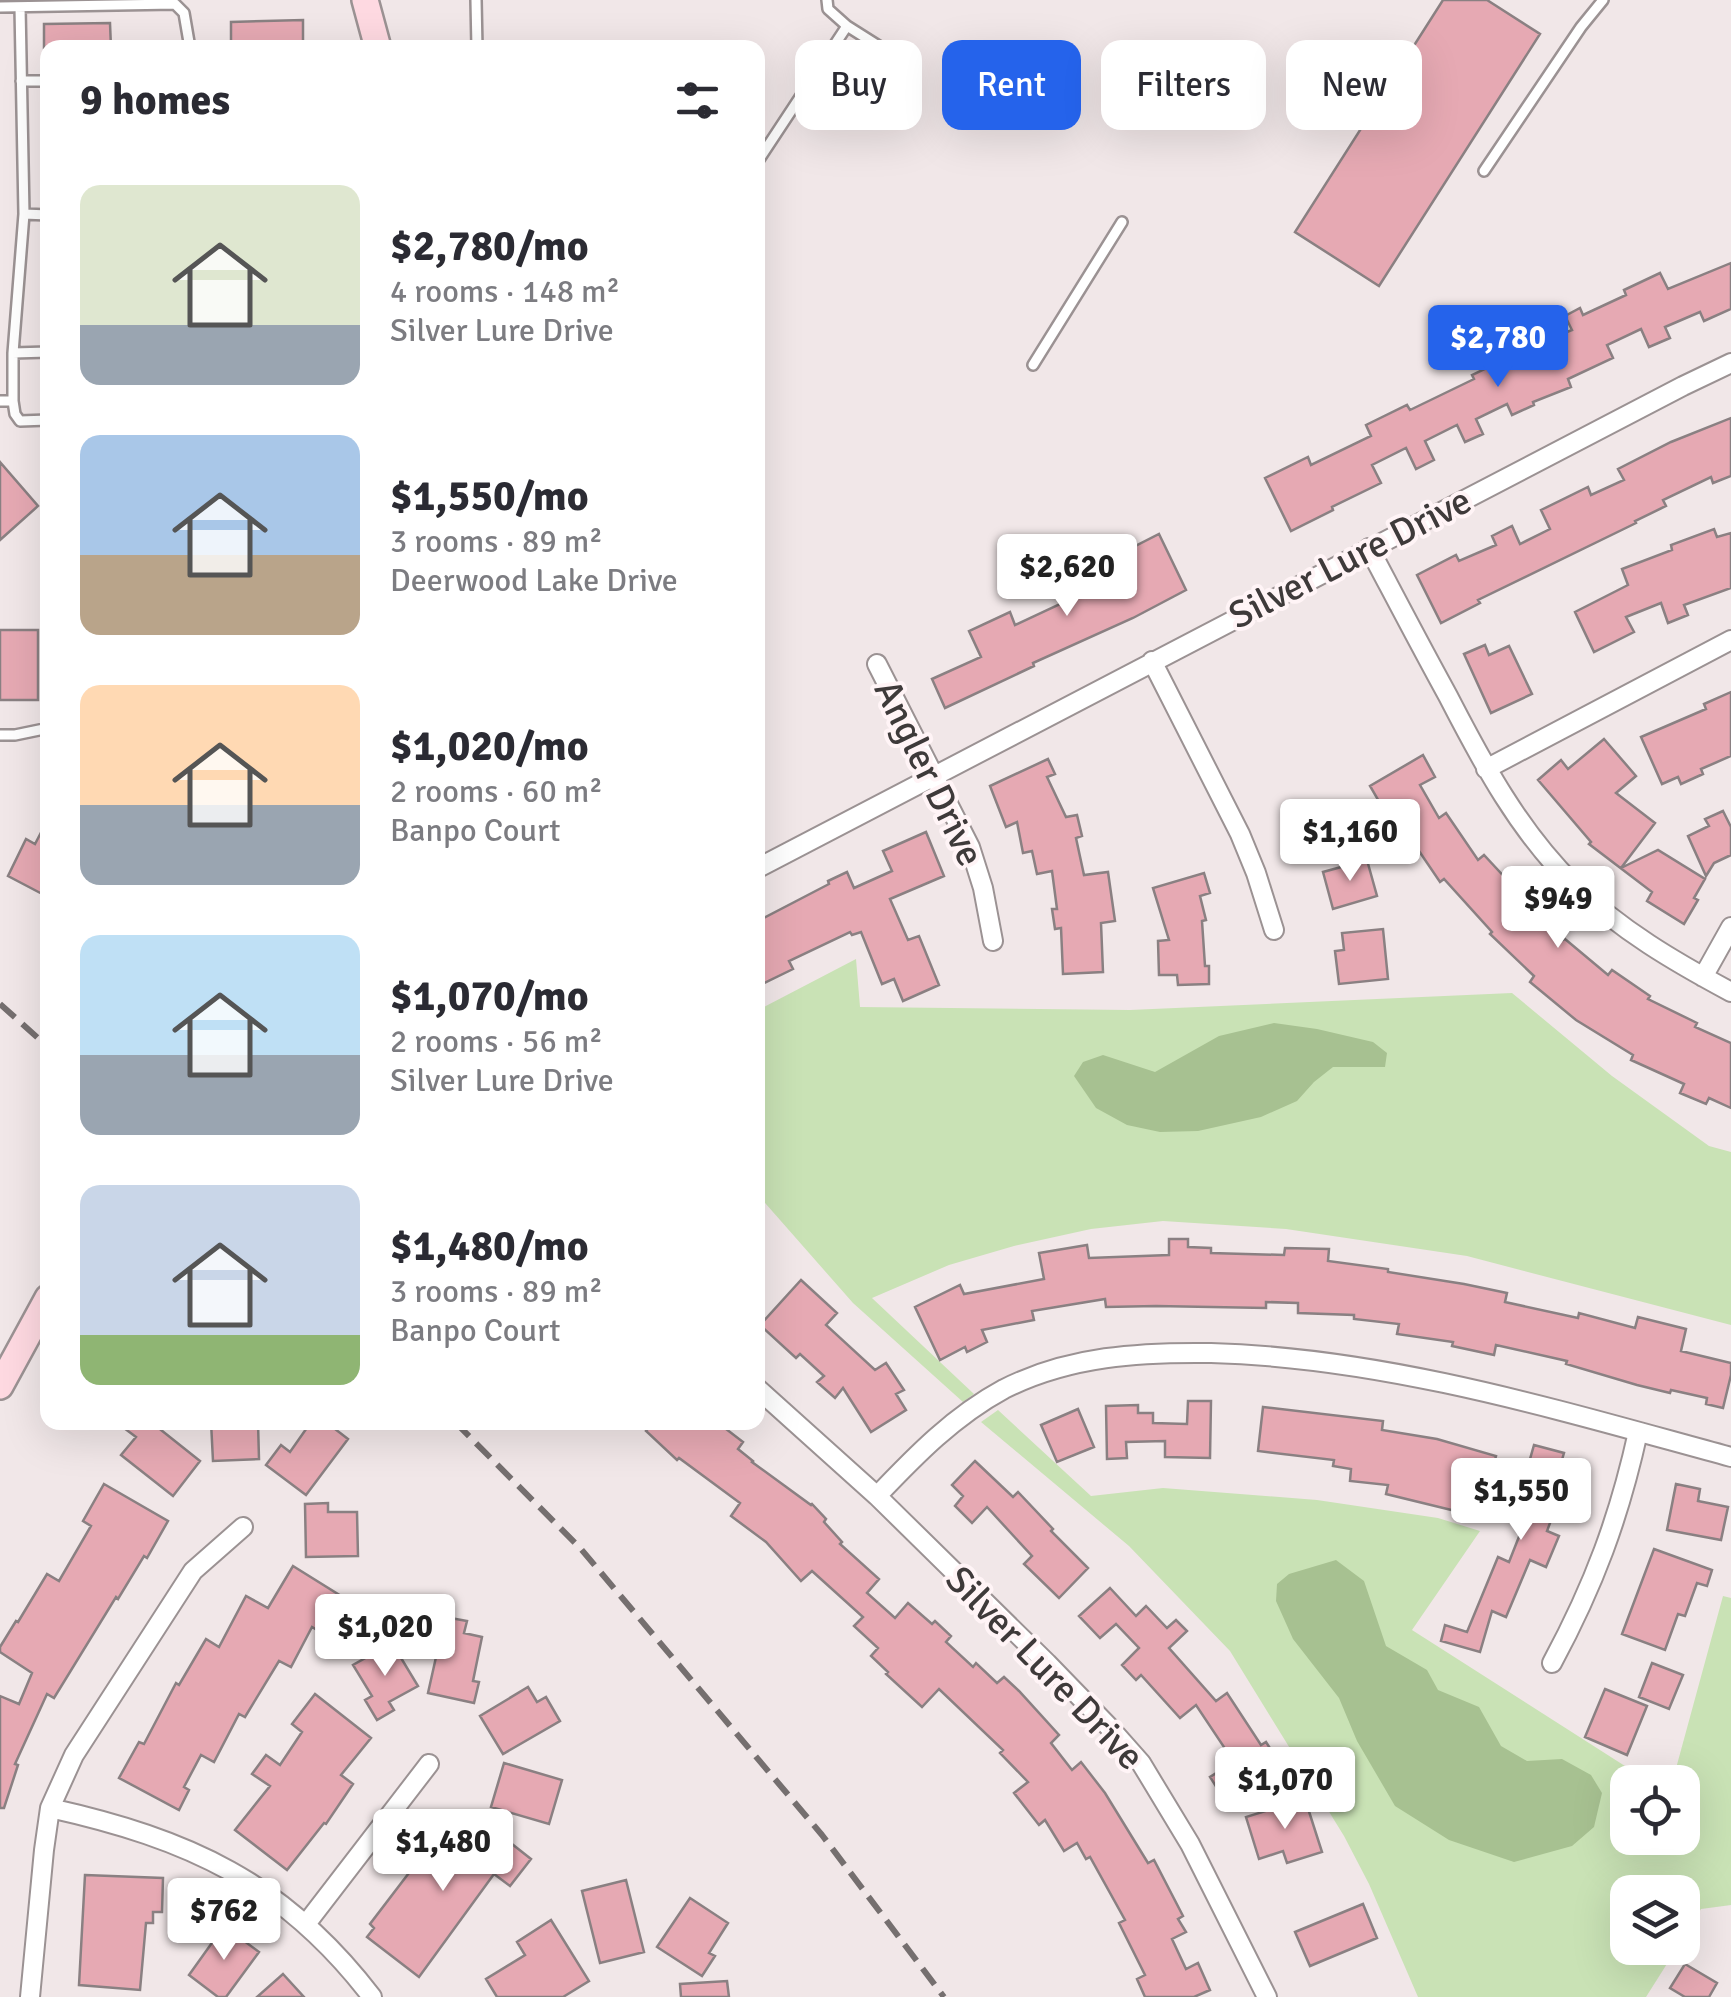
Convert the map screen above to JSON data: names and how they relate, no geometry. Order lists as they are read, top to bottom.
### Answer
{
  "streets": {
    "street": ["Silver Lure Drive", "Angler Drive"]
  },
  "crossings": [
    ["Silver Lure Drive", "Angler Drive"]
  ],
  "page": {
    "chip": [
      "Buy",
      "Rent",
      "Filters",
      "New"
    ],
    "heading": "9 homes",
    "list": [
      {
        "name": "$2,780/mo",
        "note": "4 rooms · 148 m² · Silver Lure Drive"
      },
      {
        "name": "$1,550/mo",
        "note": "3 rooms · 89 m² · Deerwood Lake Drive"
      },
      {
        "name": "$1,020/mo",
        "note": "2 rooms · 60 m² · Banpo Court"
      },
      {
        "name": "$1,070/mo",
        "note": "2 rooms · 56 m² · Silver Lure Drive"
      },
      {
        "name": "$1,480/mo",
        "note": "3 rooms · 89 m² · Banpo Court"
      }
    ],
    "price": [
      "$2,780",
      "$2,620",
      "$1,160",
      "$949",
      "$1,550",
      "$1,020",
      "$1,070",
      "$1,480",
      "$762"
    ]
  }
}
